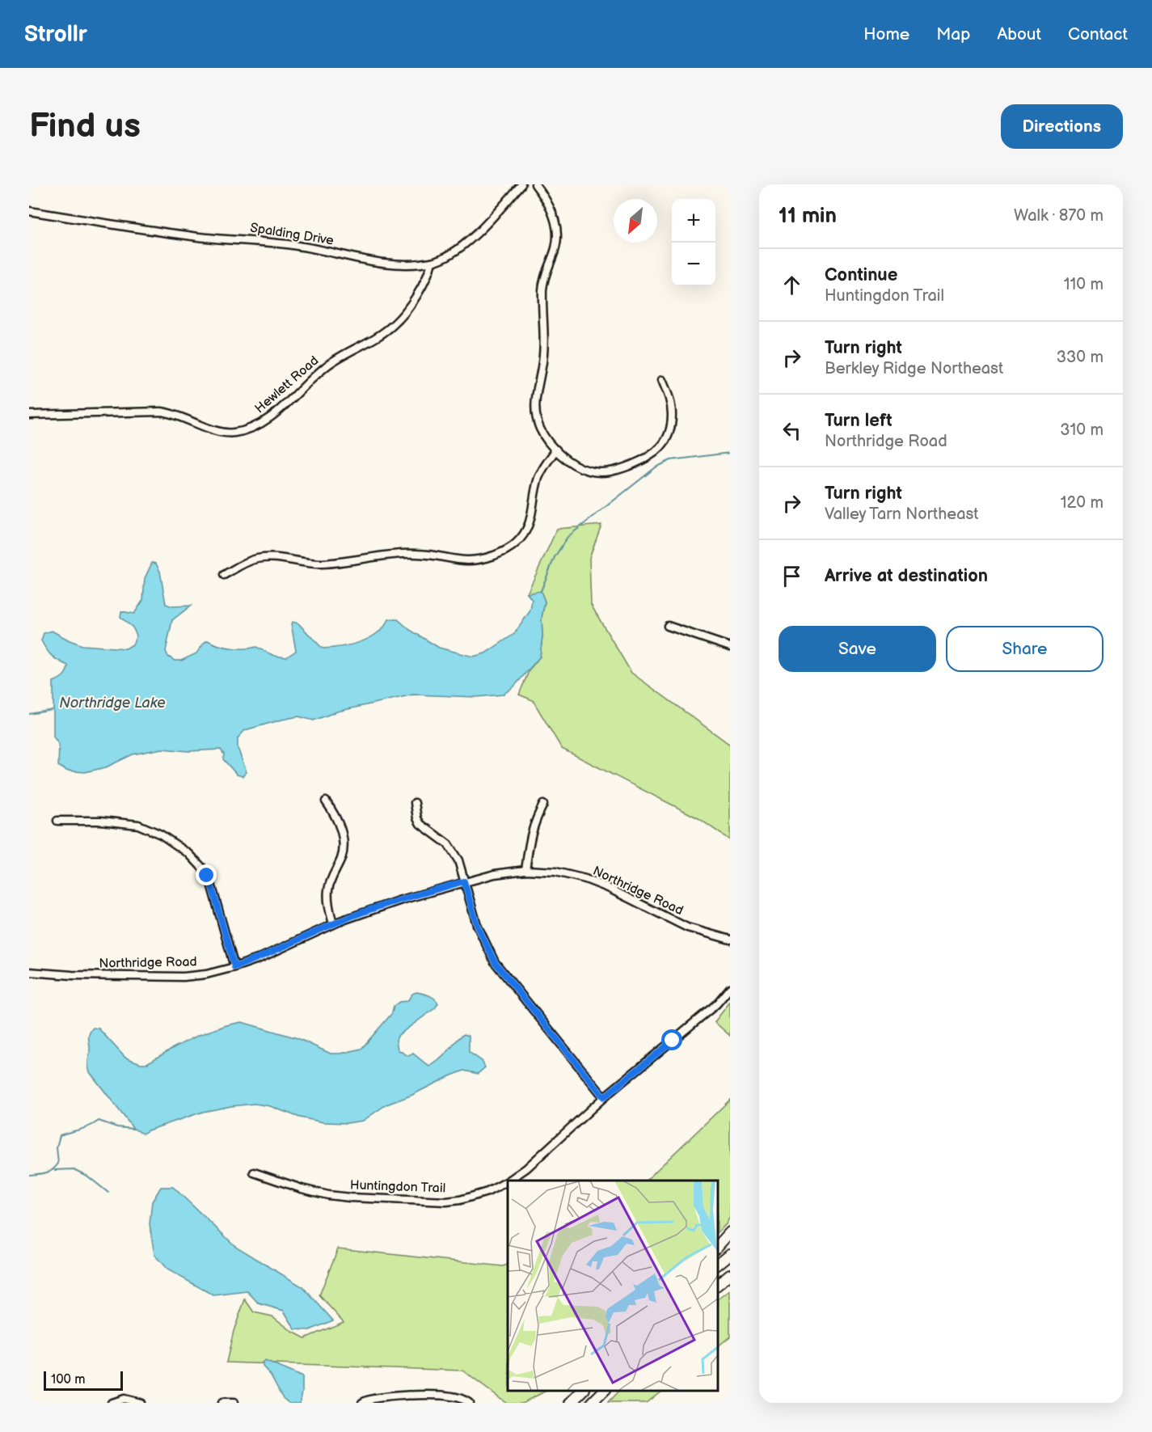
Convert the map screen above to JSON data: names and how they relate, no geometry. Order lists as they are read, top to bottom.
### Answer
{
  "streets": {
    "street": [
      "Spalding Drive",
      "Hewlett Road",
      "Northridge Road",
      "Huntingdon Trail"
    ]
  },
  "crossings": [
    ["Spalding Drive", "Hewlett Road"]
  ],
  "water": ["Northridge Lake"],
  "scale_bar": "100 m",
  "north": "bottom left",
  "page": {
    "header": "Strollr",
    "nav": [
      "Home",
      "Map",
      "About",
      "Contact"
    ],
    "buttons": [
      "Directions",
      ["Save", "Share"]
    ],
    "title": "Find us",
    "heading": ["11 min", "Walk · 870 m"],
    "map_buttons": ["+", "−"],
    "list": [
      ["Continue", "Huntingdon Trail", "110 m"],
      ["Turn right", "Berkley Ridge Northeast", "330 m"],
      ["Turn left", "Northridge Road", "310 m"],
      ["Turn right", "Valley Tarn Northeast", "120 m"],
      "Arrive at destination"
    ],
    "scale": "100 m"
  }
}
